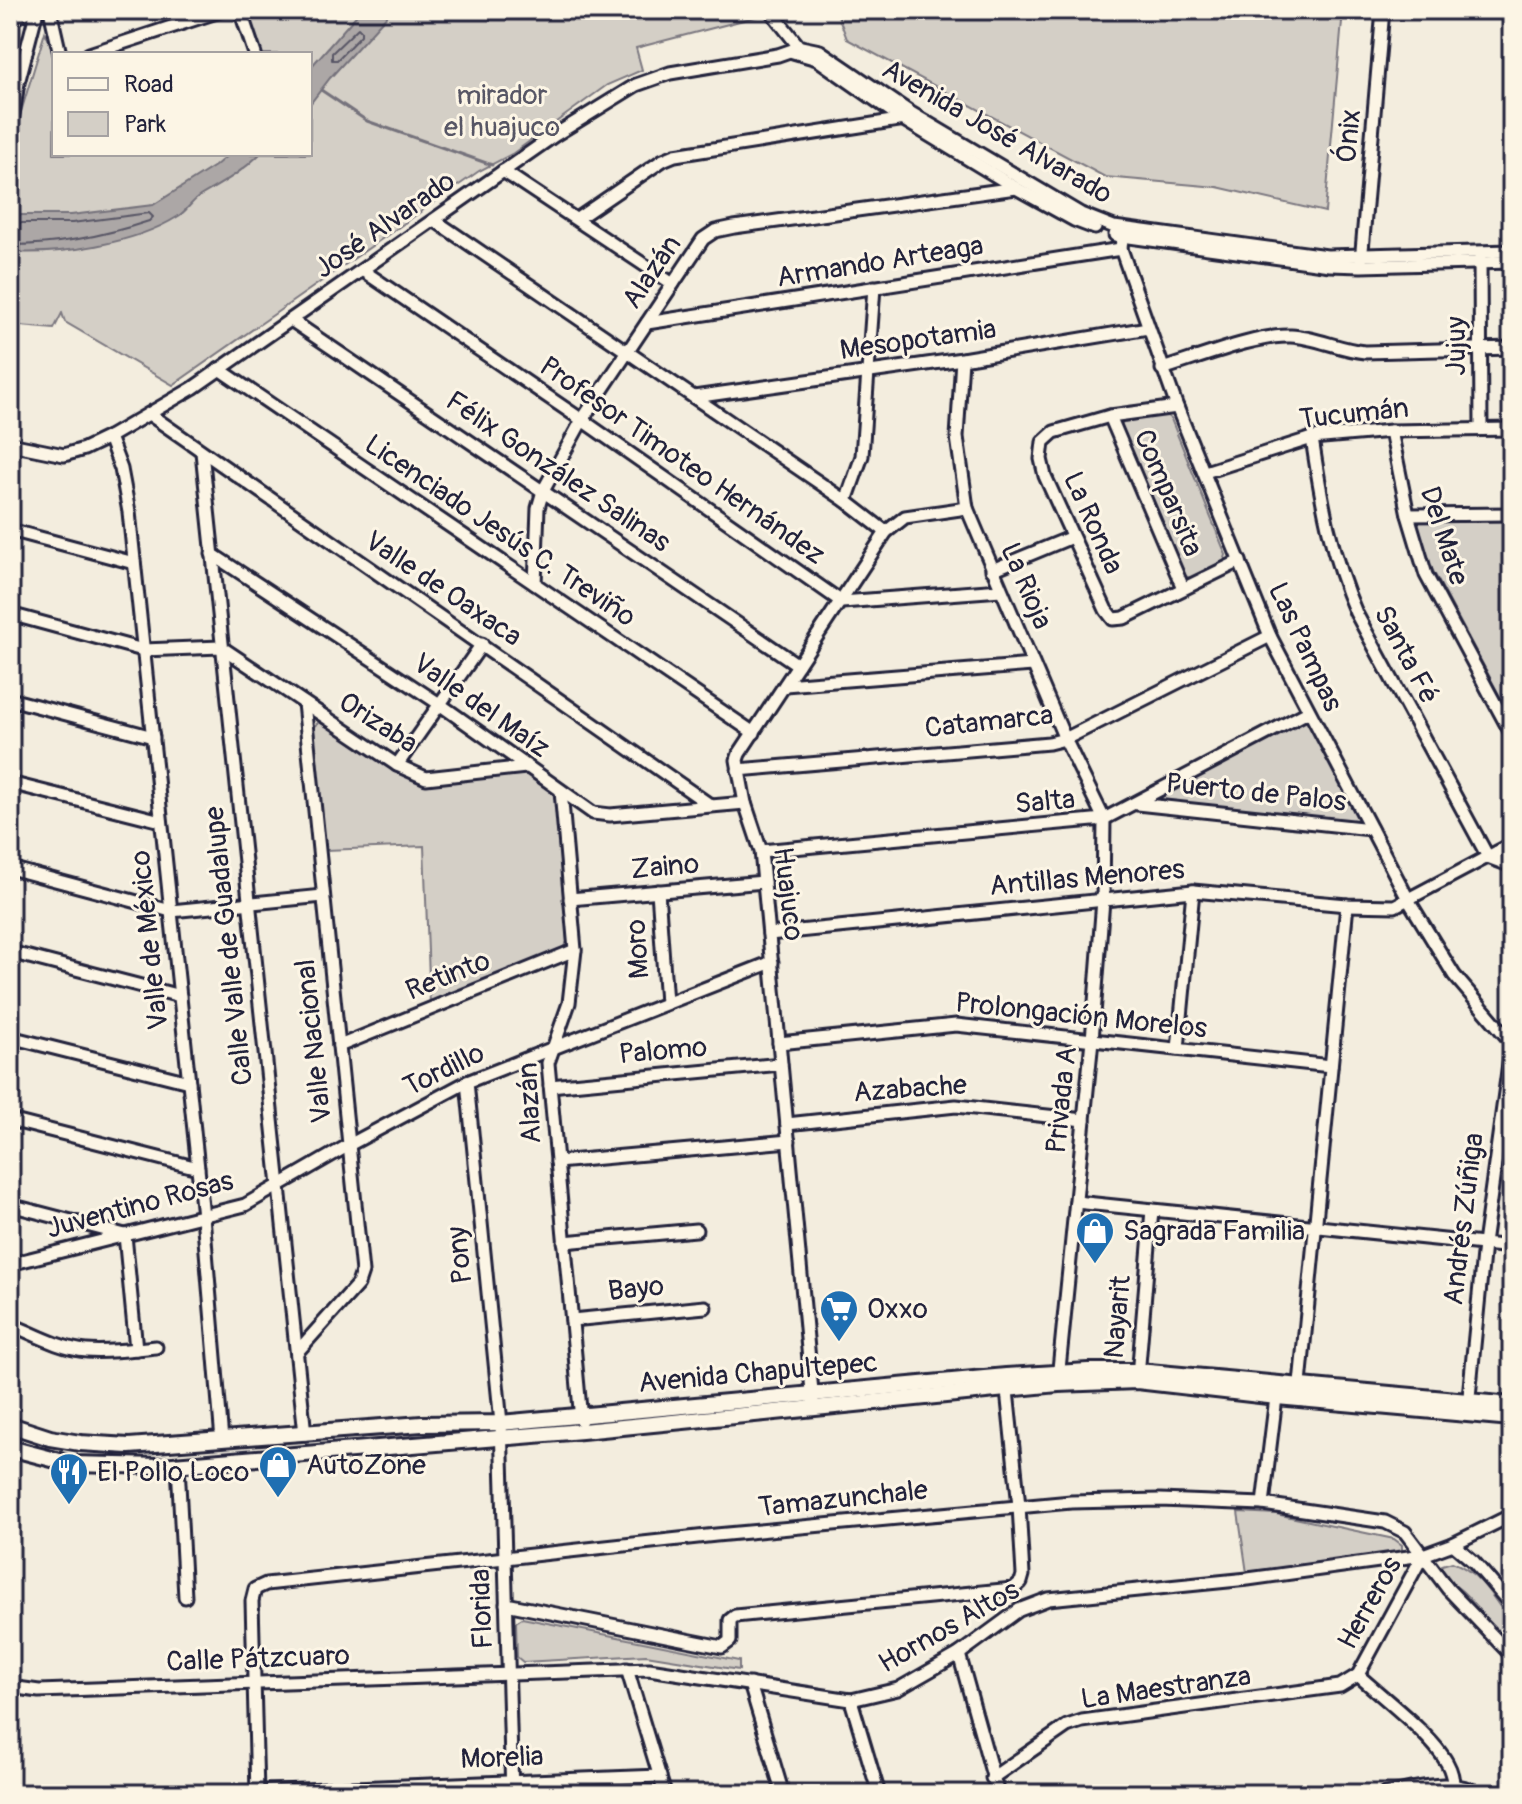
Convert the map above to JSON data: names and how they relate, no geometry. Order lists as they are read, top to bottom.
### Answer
{
  "streets": {
    "main road": ["Avenida Chapultepec"],
    "street": [
      "Avenida José Alvarado",
      "Ónix",
      "José Alvarado",
      "Armando Arteaga",
      "Alazán",
      "Mesopotamia",
      "Jujuy",
      "Tucumán",
      "Profesor Timoteo Hernández",
      "Félix González Salinas",
      "Comparsita",
      "La Ronda",
      "Licenciado Jesús C. Treviño",
      "Del Mate",
      "La Rioja",
      "Valle de Oaxaca",
      "Las Pampas",
      "Santa Fé",
      "Valle del Maíz",
      "Catamarca",
      "Orizaba",
      "Puerto de Palos",
      "Salta",
      "Zaino",
      "Antillas Menores",
      "Huajuco",
      "Valle de México",
      "Calle Valle de Guadalupe",
      "Moro",
      "Retinto",
      "Prolongación Morelos",
      "Valle Nacional",
      "Palomo",
      "Tordillo",
      "Azabache",
      "Privada A",
      "Juventino Rosas",
      "Andrés Zúñiga",
      "Pony",
      "Bayo",
      "Nayarit",
      "Tamazunchale",
      "Herreros",
      "Florida",
      "Hornos Altos",
      "Calle Pátzcuaro",
      "La Maestranza",
      "Morelia"
    ]
  },
  "crossings": [
    ["Avenida José Alvarado", "José Alvarado"],
    ["Avenida José Alvarado", "Armando Arteaga"],
    ["Avenida José Alvarado", "Alazán"],
    ["Avenida José Alvarado", "Las Pampas"],
    ["José Alvarado", "Profesor Timoteo Hernández"],
    ["José Alvarado", "Félix González Salinas"],
    ["José Alvarado", "Licenciado Jesús C. Treviño"],
    ["José Alvarado", "Valle de Oaxaca"],
    ["José Alvarado", "Valle de México"],
    ["Armando Arteaga", "Alazán"],
    ["Armando Arteaga", "Las Pampas"],
    ["Alazán", "Profesor Timoteo Hernández"],
    ["Alazán", "Félix González Salinas"],
    ["Alazán", "Licenciado Jesús C. Treviño"],
    ["Alazán", "Valle del Maíz"],
    ["Alazán", "Zaino"],
    ["Alazán", "Retinto"],
    ["Alazán", "Palomo"],
    ["Alazán", "Tordillo"],
    ["Alazán", "Bayo"],
    ["Alazán", "Avenida Chapultepec"],
    ["Mesopotamia", "La Rioja"],
    ["Mesopotamia", "Las Pampas"],
    ["Jujuy", "Tucumán"],
    ["Tucumán", "Del Mate"],
    ["Tucumán", "Las Pampas"],
    ["Tucumán", "Santa Fé"],
    ["Comparsita", "La Ronda"],
    ["La Ronda", "Las Pampas"],
    ["La Rioja", "Catamarca"],
    ["La Rioja", "Salta"],
    ["La Rioja", "Privada A"],
    ["Valle de Oaxaca", "Valle del Maíz"],
    ["Valle de Oaxaca", "Calle Valle de Guadalupe"],
    ["Las Pampas", "Catamarca"],
    ["Las Pampas", "Puerto de Palos"],
    ["Las Pampas", "Salta"],
    ["Las Pampas", "Antillas Menores"],
    ["Las Pampas", "Andrés Zúñiga"],
    ["Valle del Maíz", "Orizaba"],
    ["Valle del Maíz", "Huajuco"],
    ["Valle del Maíz", "Calle Valle de Guadalupe"],
    ["Catamarca", "Huajuco"],
    ["Orizaba", "Calle Valle de Guadalupe"],
    ["Orizaba", "Valle Nacional"],
    ["Puerto de Palos", "Salta"],
    ["Salta", "Huajuco"],
    ["Salta", "Privada A"],
    ["Zaino", "Huajuco"],
    ["Zaino", "Moro"],
    ["Antillas Menores", "Huajuco"],
    ["Antillas Menores", "Privada A"],
    ["Huajuco", "Prolongación Morelos"],
    ["Huajuco", "Palomo"],
    ["Huajuco", "Tordillo"],
    ["Huajuco", "Azabache"],
    ["Huajuco", "Avenida Chapultepec"],
    ["Valle de México", "Juventino Rosas"],
    ["Calle Valle de Guadalupe", "Valle Nacional"],
    ["Calle Valle de Guadalupe", "Tordillo"],
    ["Calle Valle de Guadalupe", "Juventino Rosas"],
    ["Moro", "Tordillo"],
    ["Retinto", "Valle Nacional"],
    ["Prolongación Morelos", "Privada A"],
    ["Valle Nacional", "Tordillo"],
    ["Tordillo", "Juventino Rosas"],
    ["Tordillo", "Pony"],
    ["Azabache", "Privada A"],
    ["Privada A", "Avenida Chapultepec"],
    ["Andrés Zúñiga", "Avenida Chapultepec"],
    ["Pony", "Avenida Chapultepec"],
    ["Pony", "Florida"],
    ["Nayarit", "Avenida Chapultepec"],
    ["Avenida Chapultepec", "Florida"],
    ["Tamazunchale", "Herreros"],
    ["Tamazunchale", "Florida"],
    ["Tamazunchale", "Hornos Altos"],
    ["Tamazunchale", "Calle Pátzcuaro"],
    ["Herreros", "Hornos Altos"],
    ["Herreros", "La Maestranza"],
    ["Florida", "Hornos Altos"],
    ["Florida", "Calle Pátzcuaro"],
    ["Florida", "Morelia"],
    ["Hornos Altos", "Calle Pátzcuaro"]
  ],
  "parks": ["mirador el huajuco"],
  "places": {
    "shop": ["Sagrada Familia", "AutoZone"],
    "supermarket": ["Oxxo"],
    "restaurant": ["El Pollo Loco"]
  },
  "legend": ["Road", "Park"]
}
